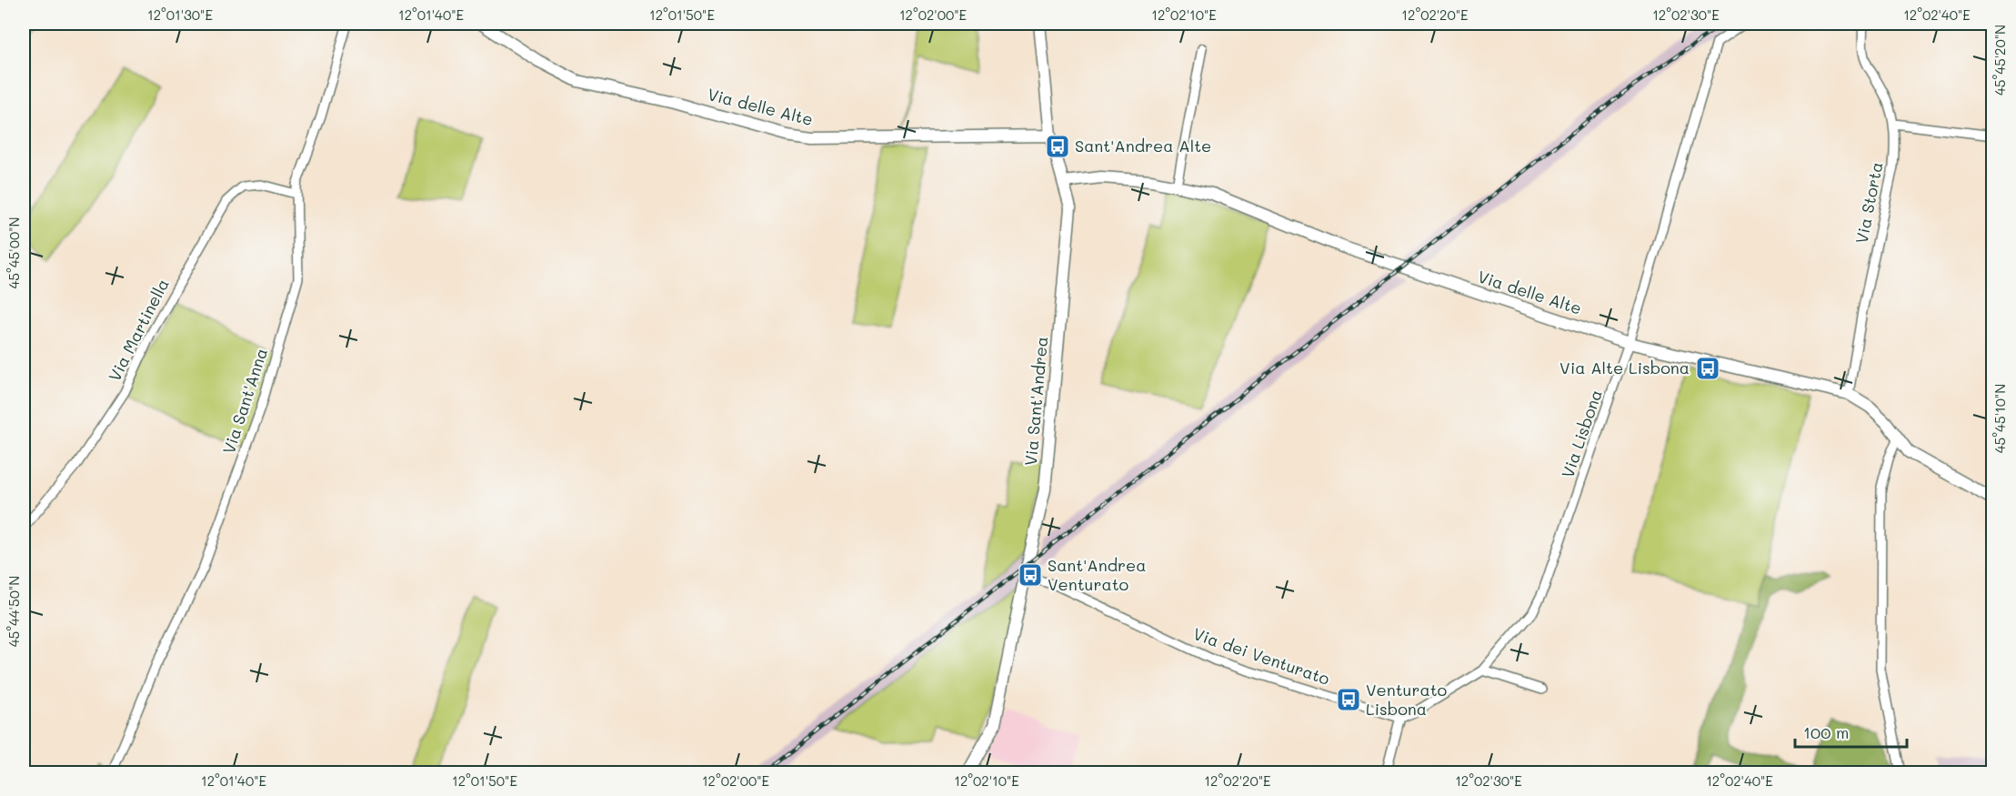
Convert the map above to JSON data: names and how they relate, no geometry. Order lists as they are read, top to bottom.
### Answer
{
  "streets": {
    "street": [
      "Via delle Alte",
      "Via Storta",
      "Via Martinella",
      "Via Sant'Anna",
      "Via Sant'Andrea",
      "Via Lisbona",
      "Via dei Venturato"
    ]
  },
  "crossings": [
    ["Via delle Alte", "Via Storta"],
    ["Via delle Alte", "Via Sant'Andrea"],
    ["Via delle Alte", "Via Lisbona"],
    ["Via Martinella", "Via Sant'Anna"],
    ["Via Sant'Andrea", "Via dei Venturato"],
    ["Via Lisbona", "Via dei Venturato"]
  ],
  "places": {
    "bus stop": [
      "Sant'Andrea Alte",
      "Via Alte Lisbona",
      "Sant'Andrea Venturato",
      "Venturato Lisbona"
    ]
  },
  "scale_bar": "100 m",
  "coordinates": [
    "12°01'30\"E",
    "12°01'40\"E",
    "12°01'50\"E",
    "12°02'00\"E",
    "12°02'10\"E",
    "12°02'20\"E",
    "12°02'30\"E",
    "12°02'40\"E",
    "45°45'20\"N",
    "45°45'00\"N",
    "45°45'10\"N",
    "45°44'50\"N"
  ]
}
